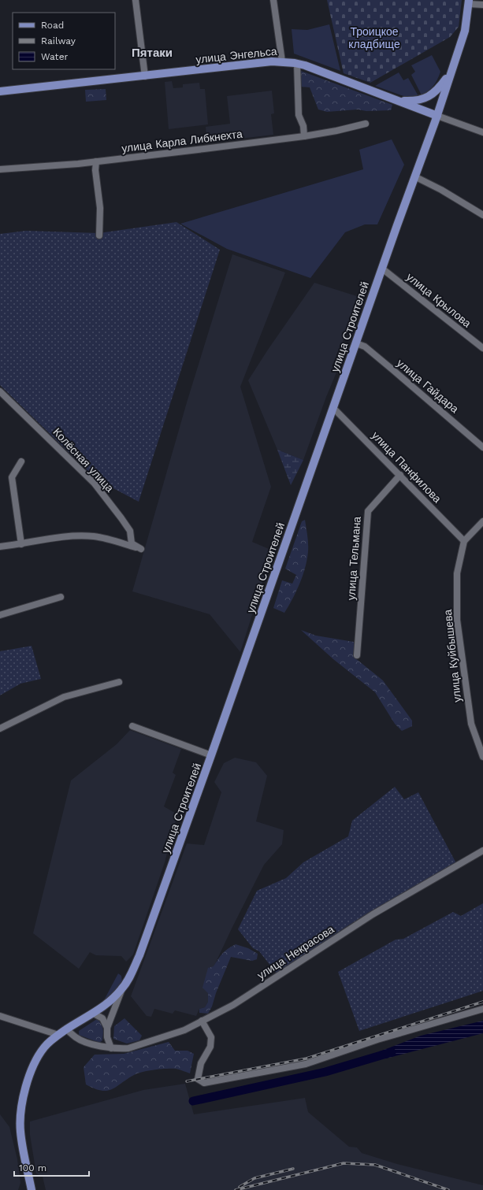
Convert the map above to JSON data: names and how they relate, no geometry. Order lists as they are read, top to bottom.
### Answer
{
  "streets": {
    "main road": ["улица Энгельса", "улица Строителей"],
    "street": [
      "улица Карла Либкнехта",
      "улица Крылова",
      "улица Гайдара",
      "Колёсная улица",
      "улица Панфилова",
      "улица Тельмана",
      "улица Куйбышева",
      "улица Некрасова"
    ]
  },
  "crossings": [
    ["улица Энгельса", "улица Строителей"],
    ["улица Крылова", "улица Строителей"],
    ["улица Строителей", "улица Гайдара"],
    ["улица Строителей", "улица Панфилова"],
    ["улица Строителей", "улица Некрасова"],
    ["улица Панфилова", "улица Тельмана"],
    ["улица Панфилова", "улица Куйбышева"]
  ],
  "districts": ["Пятаки"],
  "parks": ["Троицкое кладбище"],
  "legend": ["Road", "Railway", "Water"],
  "scale_bar": "100 m"
}
